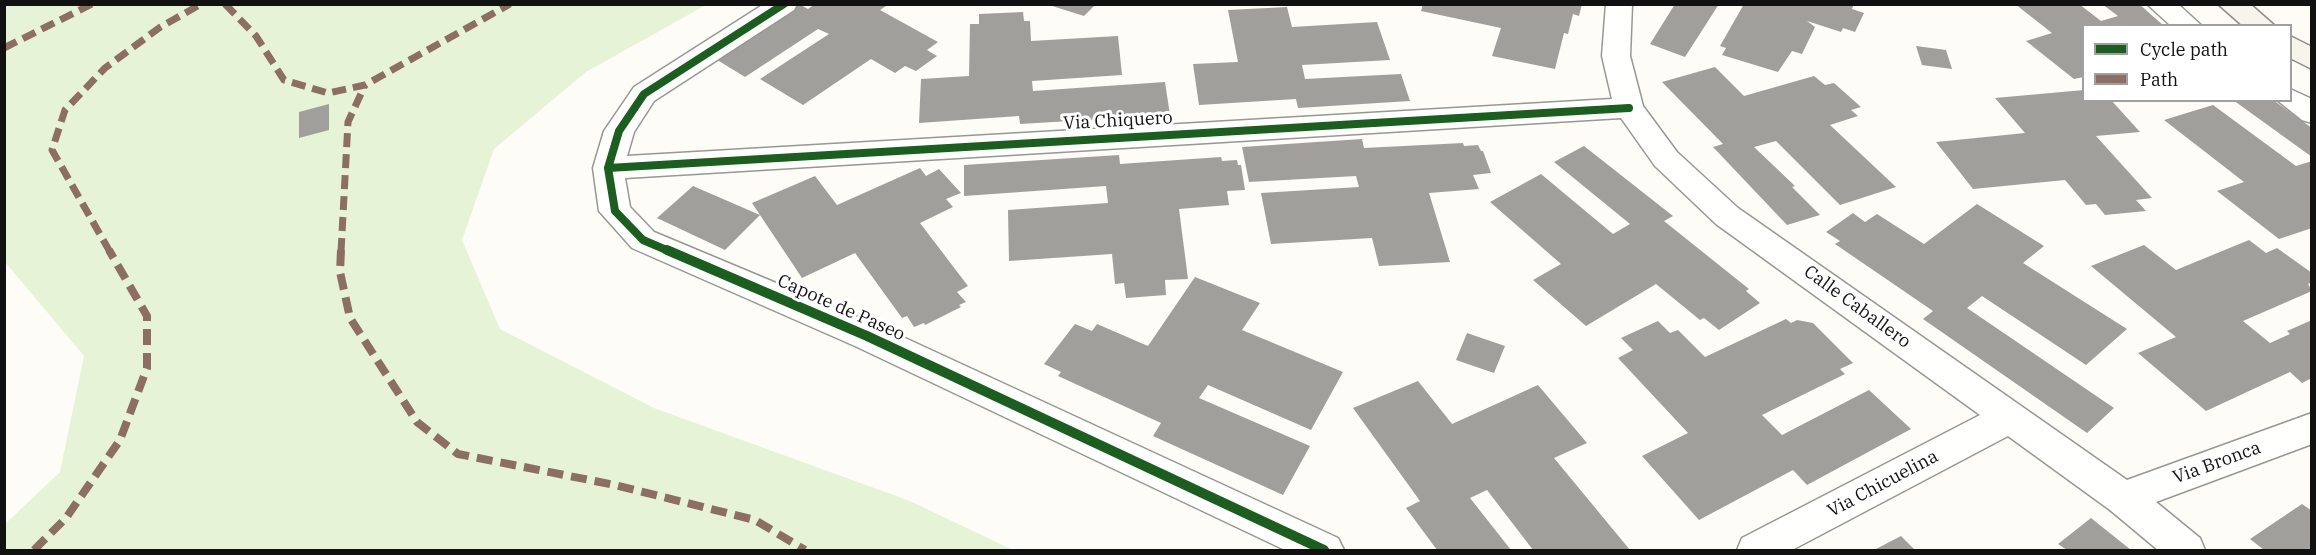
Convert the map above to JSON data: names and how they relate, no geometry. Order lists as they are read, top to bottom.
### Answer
{
  "streets": {
    "street": [
      "Via Chiquero",
      "Calle Caballero",
      "Capote de Paseo",
      "Via Bronca",
      "Via Chicuelina"
    ]
  },
  "crossings": [
    ["Via Chiquero", "Calle Caballero"],
    ["Via Chiquero", "Capote de Paseo"],
    ["Calle Caballero", "Via Bronca"],
    ["Calle Caballero", "Via Chicuelina"]
  ],
  "legend": ["Cycle path", "Path"]
}
